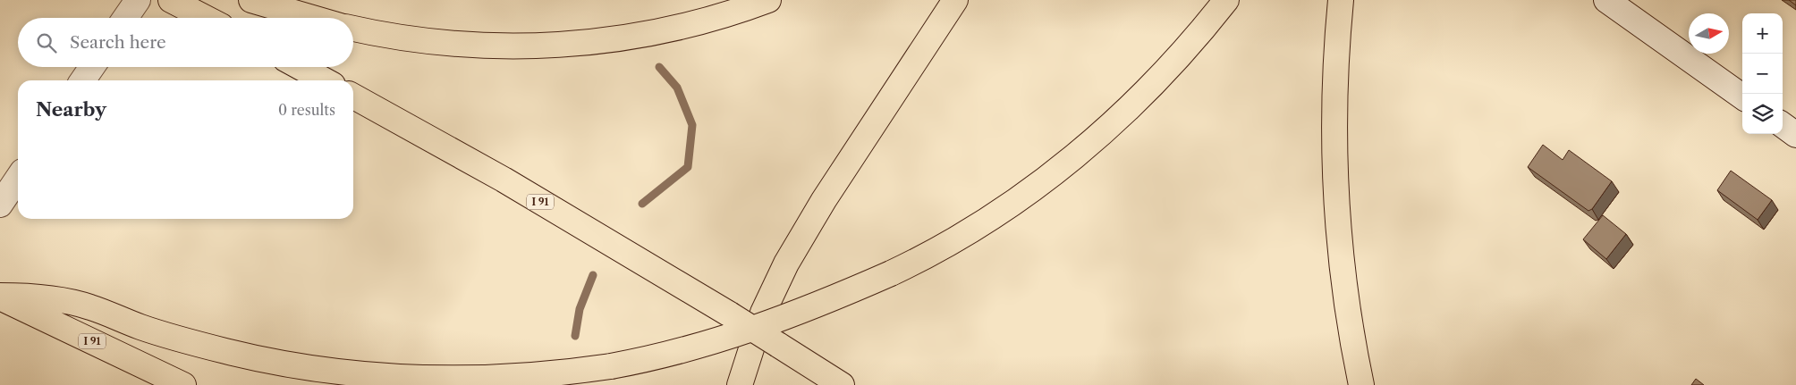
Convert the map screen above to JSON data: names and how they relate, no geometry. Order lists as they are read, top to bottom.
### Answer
{
  "streets": {
    "highway": ["I 91"]
  },
  "north": "right",
  "page": {
    "map_buttons": ["+", "−"],
    "search": "Search here",
    "heading": ["Nearby", "0 results"]
  }
}
